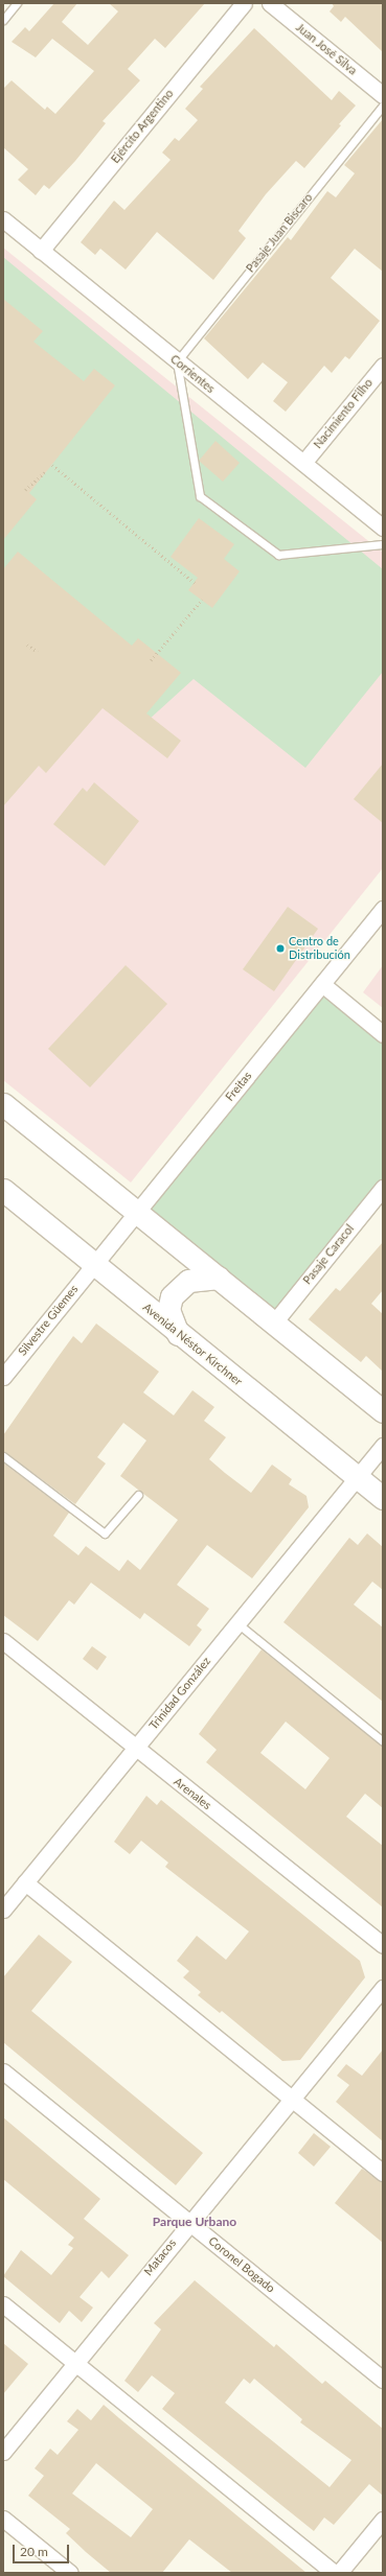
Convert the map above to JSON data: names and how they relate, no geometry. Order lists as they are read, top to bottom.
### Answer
{
  "streets": {
    "main road": ["Avenida Néstor Kirchner"],
    "street": [
      "Juan José Silva",
      "Ejército Argentino",
      "Corrientes",
      "Nacimiento Filho",
      "Freitas",
      "Pasaje Caracol",
      "Silvestre Güemes",
      "Trinidad González",
      "Arenales",
      "Matacos",
      "Coronel Bogado"
    ],
    "lane": ["Pasaje Juan Biscaro"]
  },
  "crossings": [
    ["Ejército Argentino", "Corrientes"],
    ["Pasaje Juan Biscaro", "Corrientes"],
    ["Corrientes", "Nacimiento Filho"],
    ["Freitas", "Silvestre Güemes"],
    ["Freitas", "Avenida Néstor Kirchner"],
    ["Silvestre Güemes", "Avenida Néstor Kirchner"],
    ["Avenida Néstor Kirchner", "Trinidad González"],
    ["Trinidad González", "Arenales"],
    ["Matacos", "Coronel Bogado"]
  ],
  "districts": ["Parque Urbano"],
  "places": ["Centro de Distribución"],
  "scale_bar": "20 m"
}
